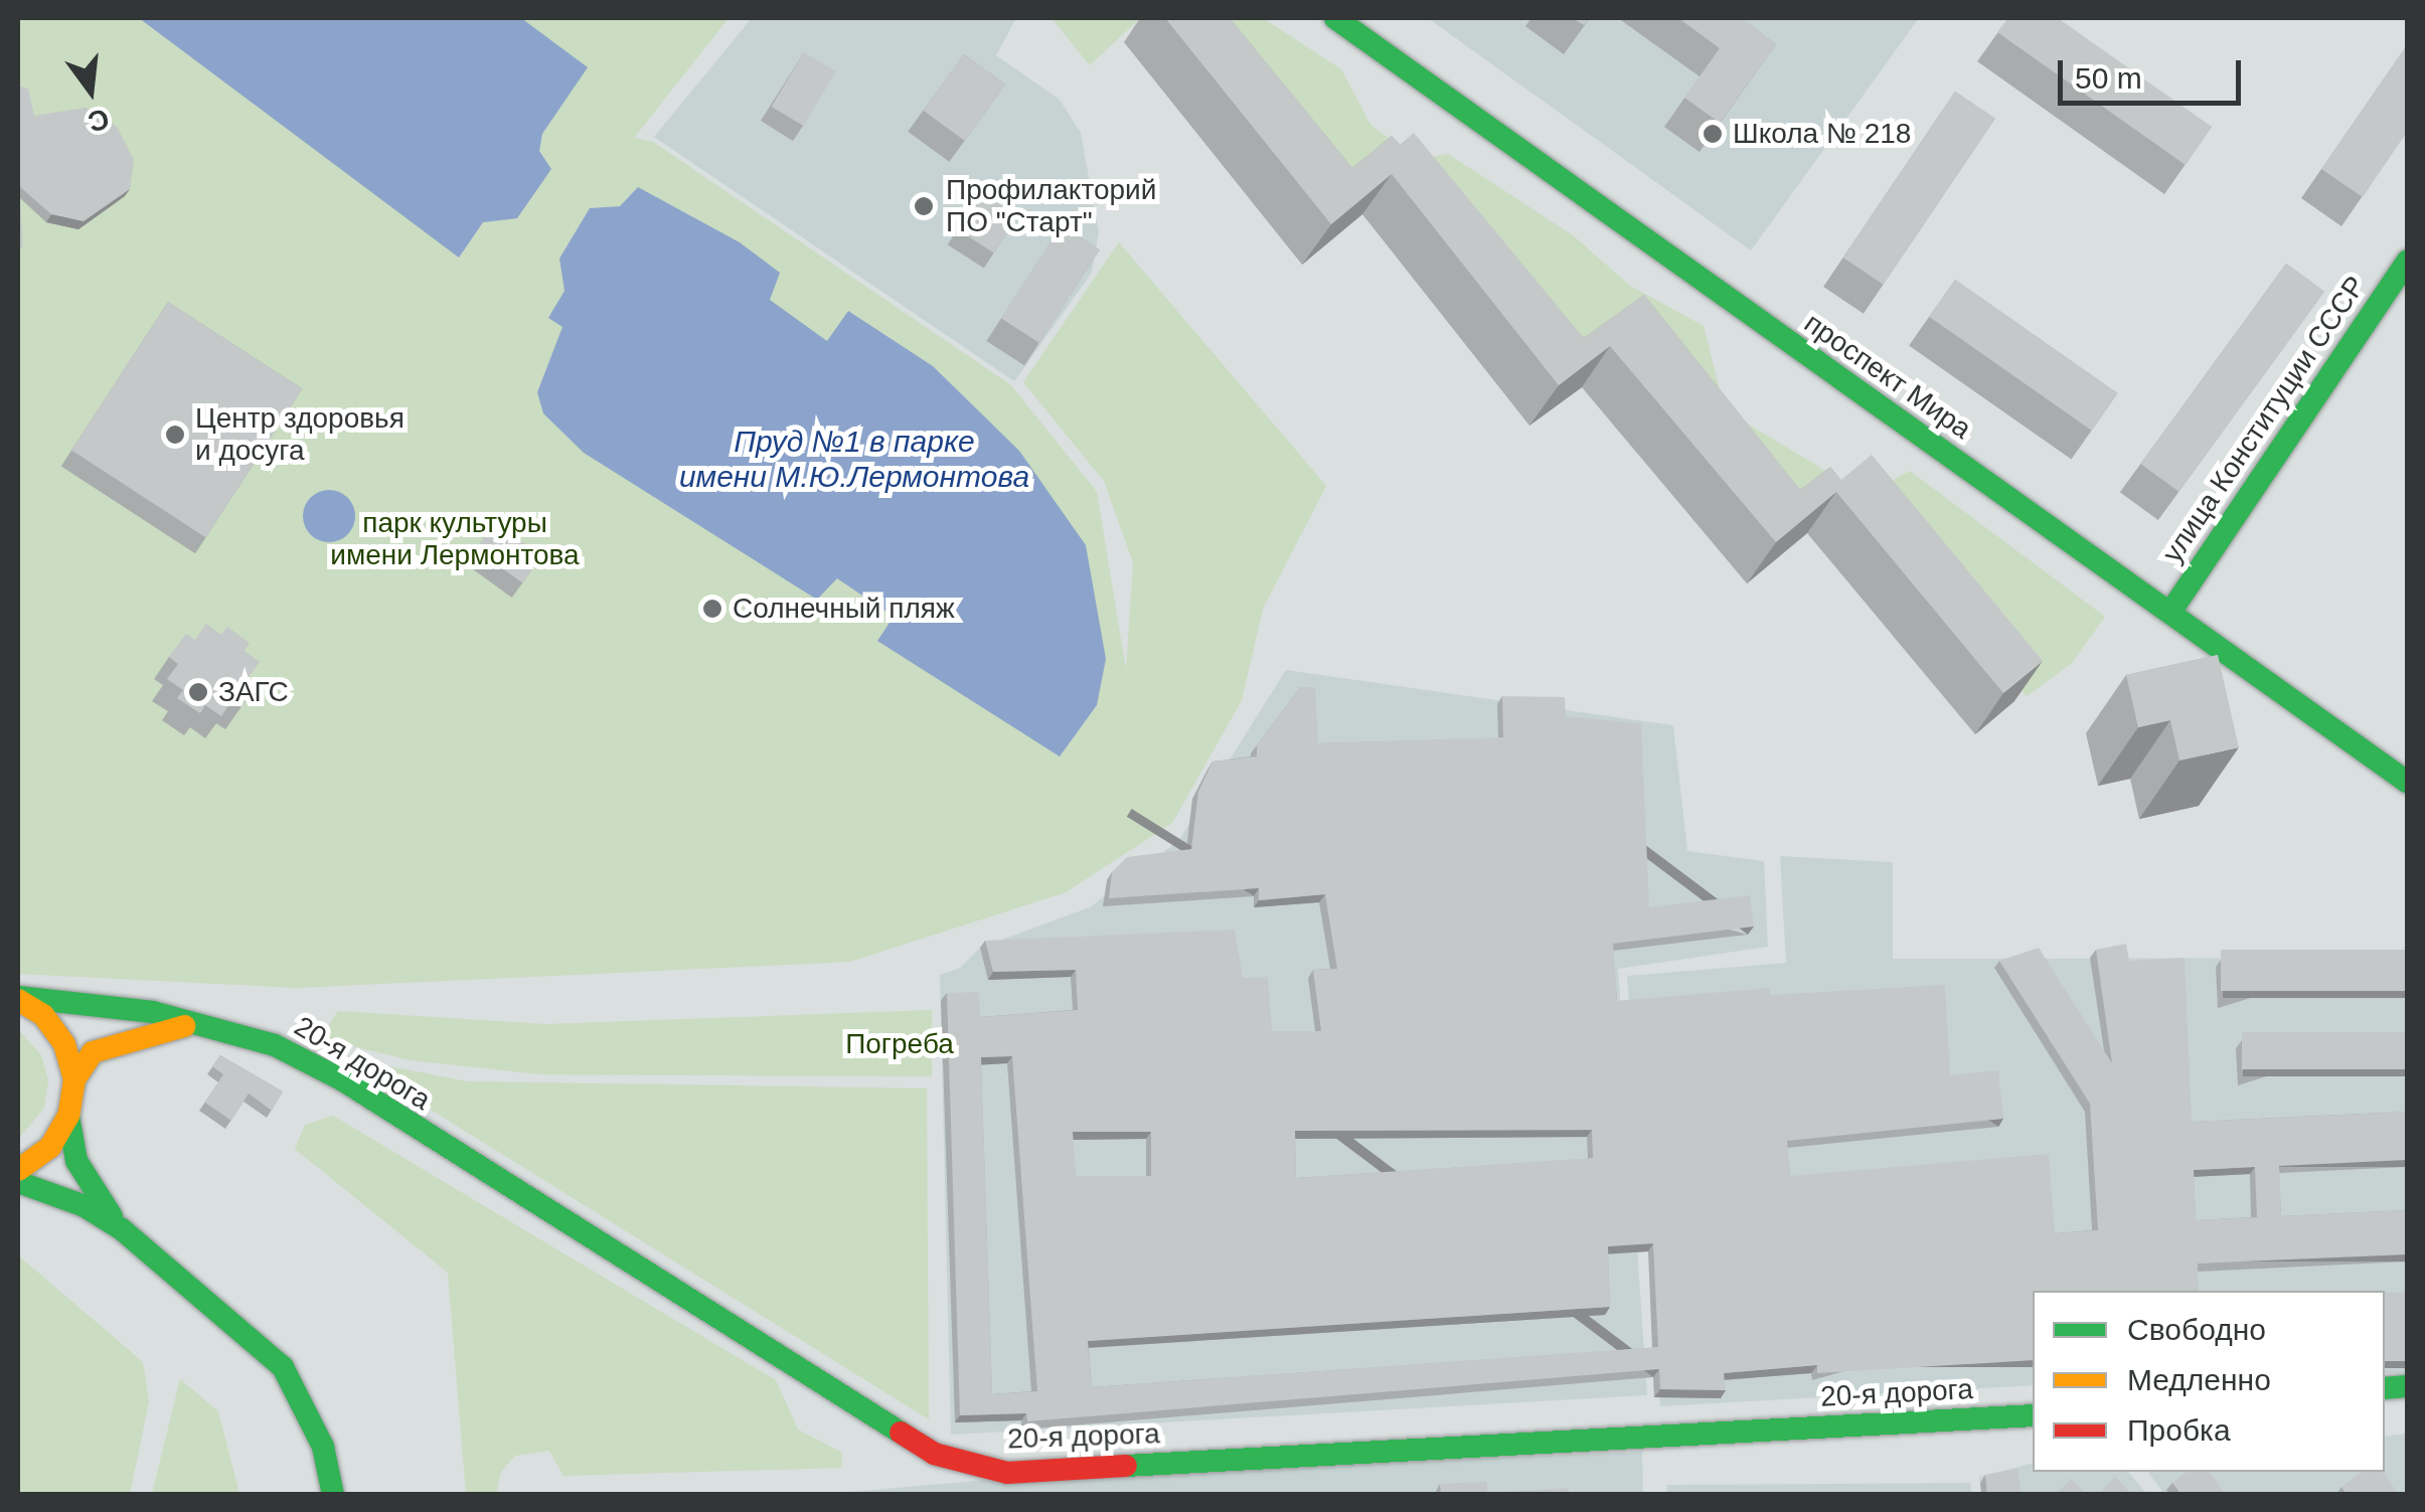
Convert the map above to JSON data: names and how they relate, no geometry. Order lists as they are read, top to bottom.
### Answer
{
  "streets": {
    "main road": ["проспект Мира", "улица Конституции СССР", "20-я дорога"]
  },
  "crossings": [
    ["проспект Мира", "улица Конституции СССР"]
  ],
  "water": ["Пруд №1 в парке имени М.Ю.Лермонтова"],
  "parks": ["парк культуры имени Лермонтова", "Погреба"],
  "places": [
    "Школа № 218",
    "Профилакторий ПО \"Старт\"",
    "Центр здоровья и досуга",
    "Солнечный пляж",
    "ЗАГС"
  ],
  "legend": ["Свободно", "Медленно", "Пробка"],
  "scale_bar": "50 m",
  "north": "bottom"
}
